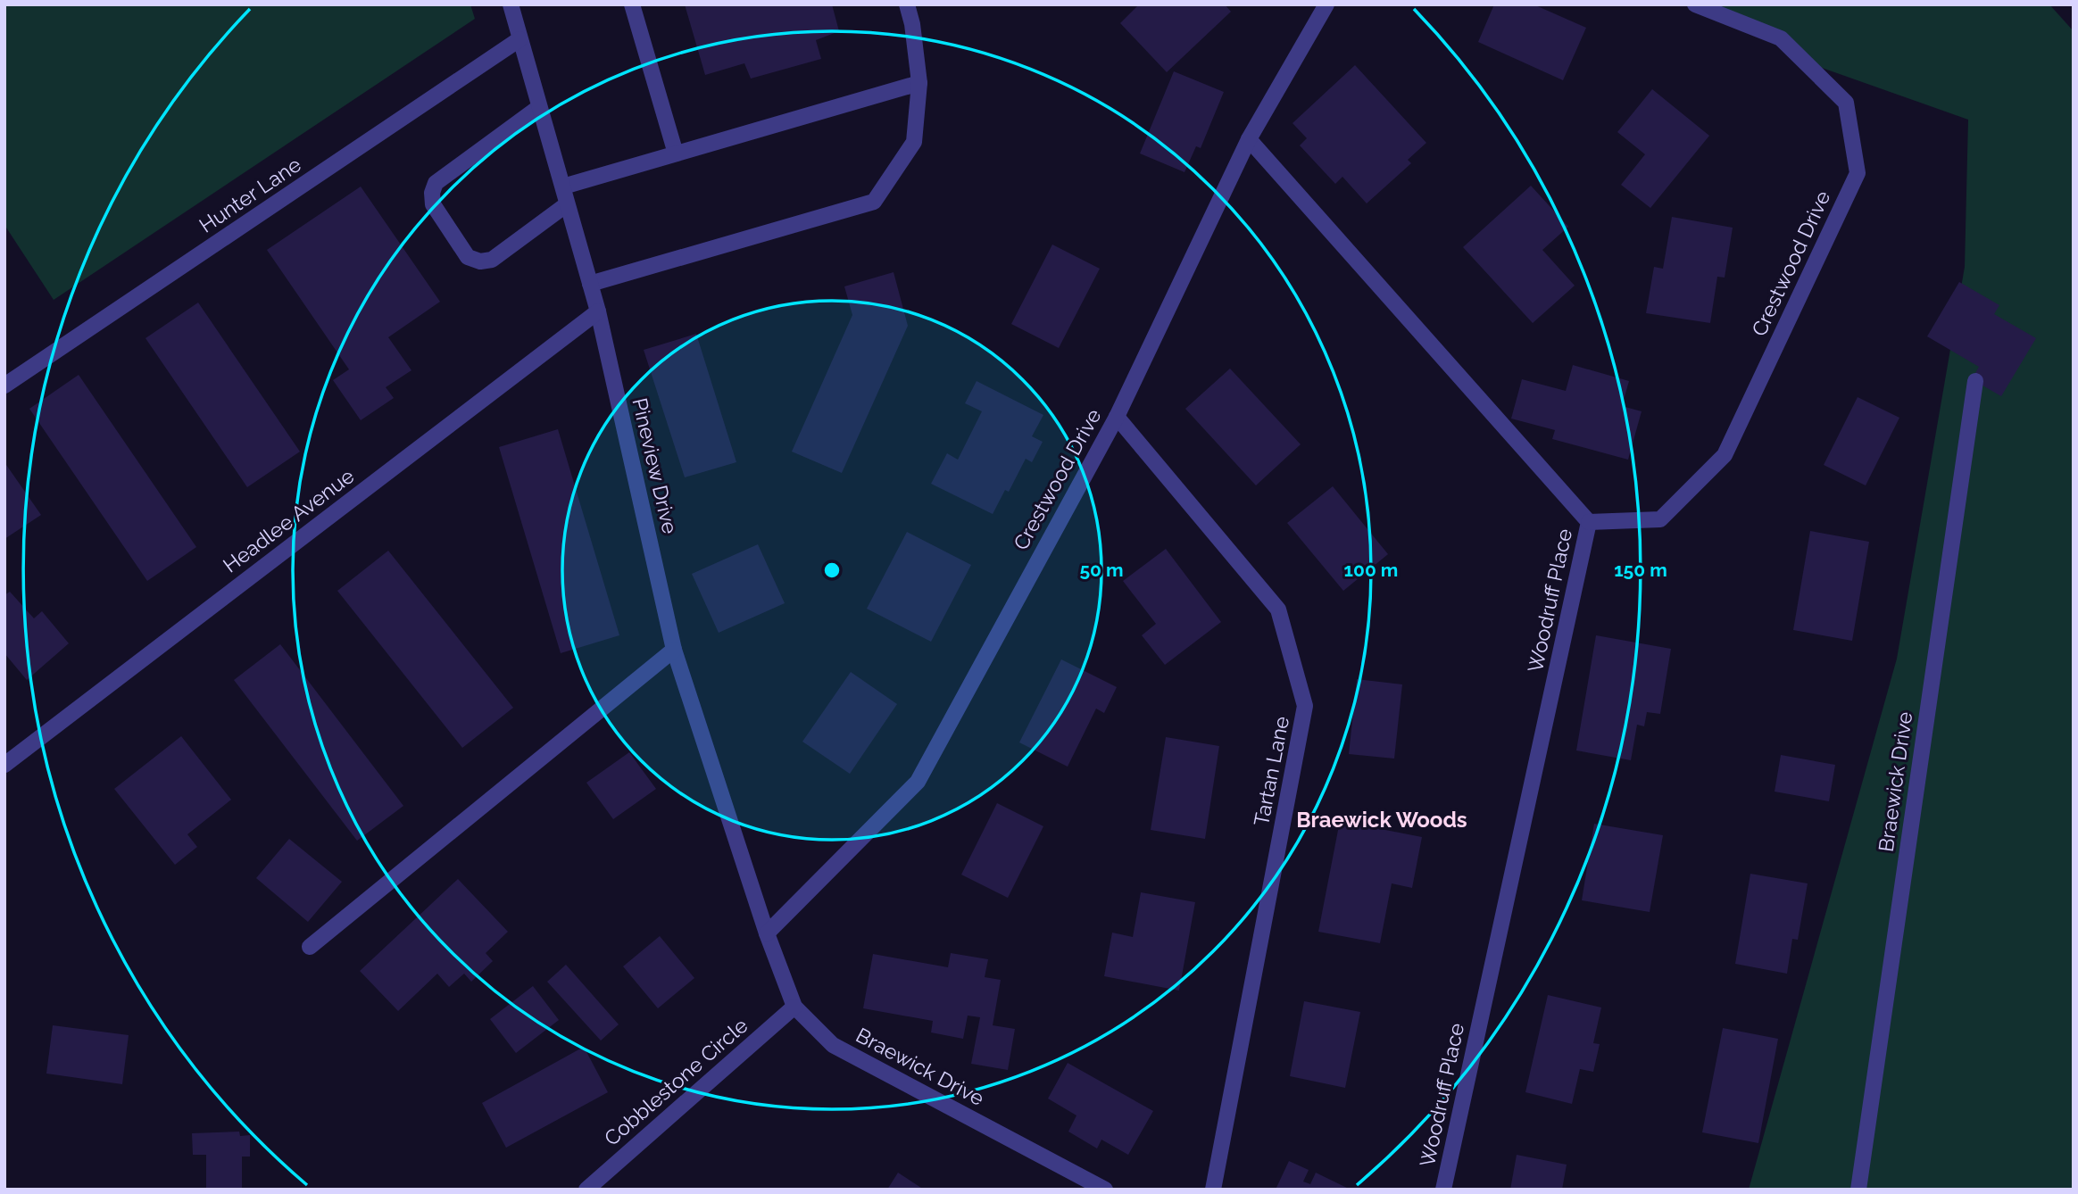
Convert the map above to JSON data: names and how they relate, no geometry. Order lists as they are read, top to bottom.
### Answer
{
  "streets": {
    "street": [
      "Hunter Lane",
      "Crestwood Drive",
      "Pineview Drive",
      "Headlee Avenue",
      "Woodruff Place",
      "Tartan Lane",
      "Braewick Drive",
      "Cobblestone Circle"
    ]
  },
  "crossings": [
    ["Hunter Lane", "Pineview Drive"],
    ["Crestwood Drive", "Pineview Drive"],
    ["Crestwood Drive", "Woodruff Place"],
    ["Crestwood Drive", "Tartan Lane"],
    ["Crestwood Drive", "Braewick Drive"],
    ["Pineview Drive", "Headlee Avenue"],
    ["Pineview Drive", "Braewick Drive"],
    ["Braewick Drive", "Cobblestone Circle"]
  ],
  "districts": ["Braewick Woods"],
  "rings": ["50 m", "100 m", "150 m"]
}
